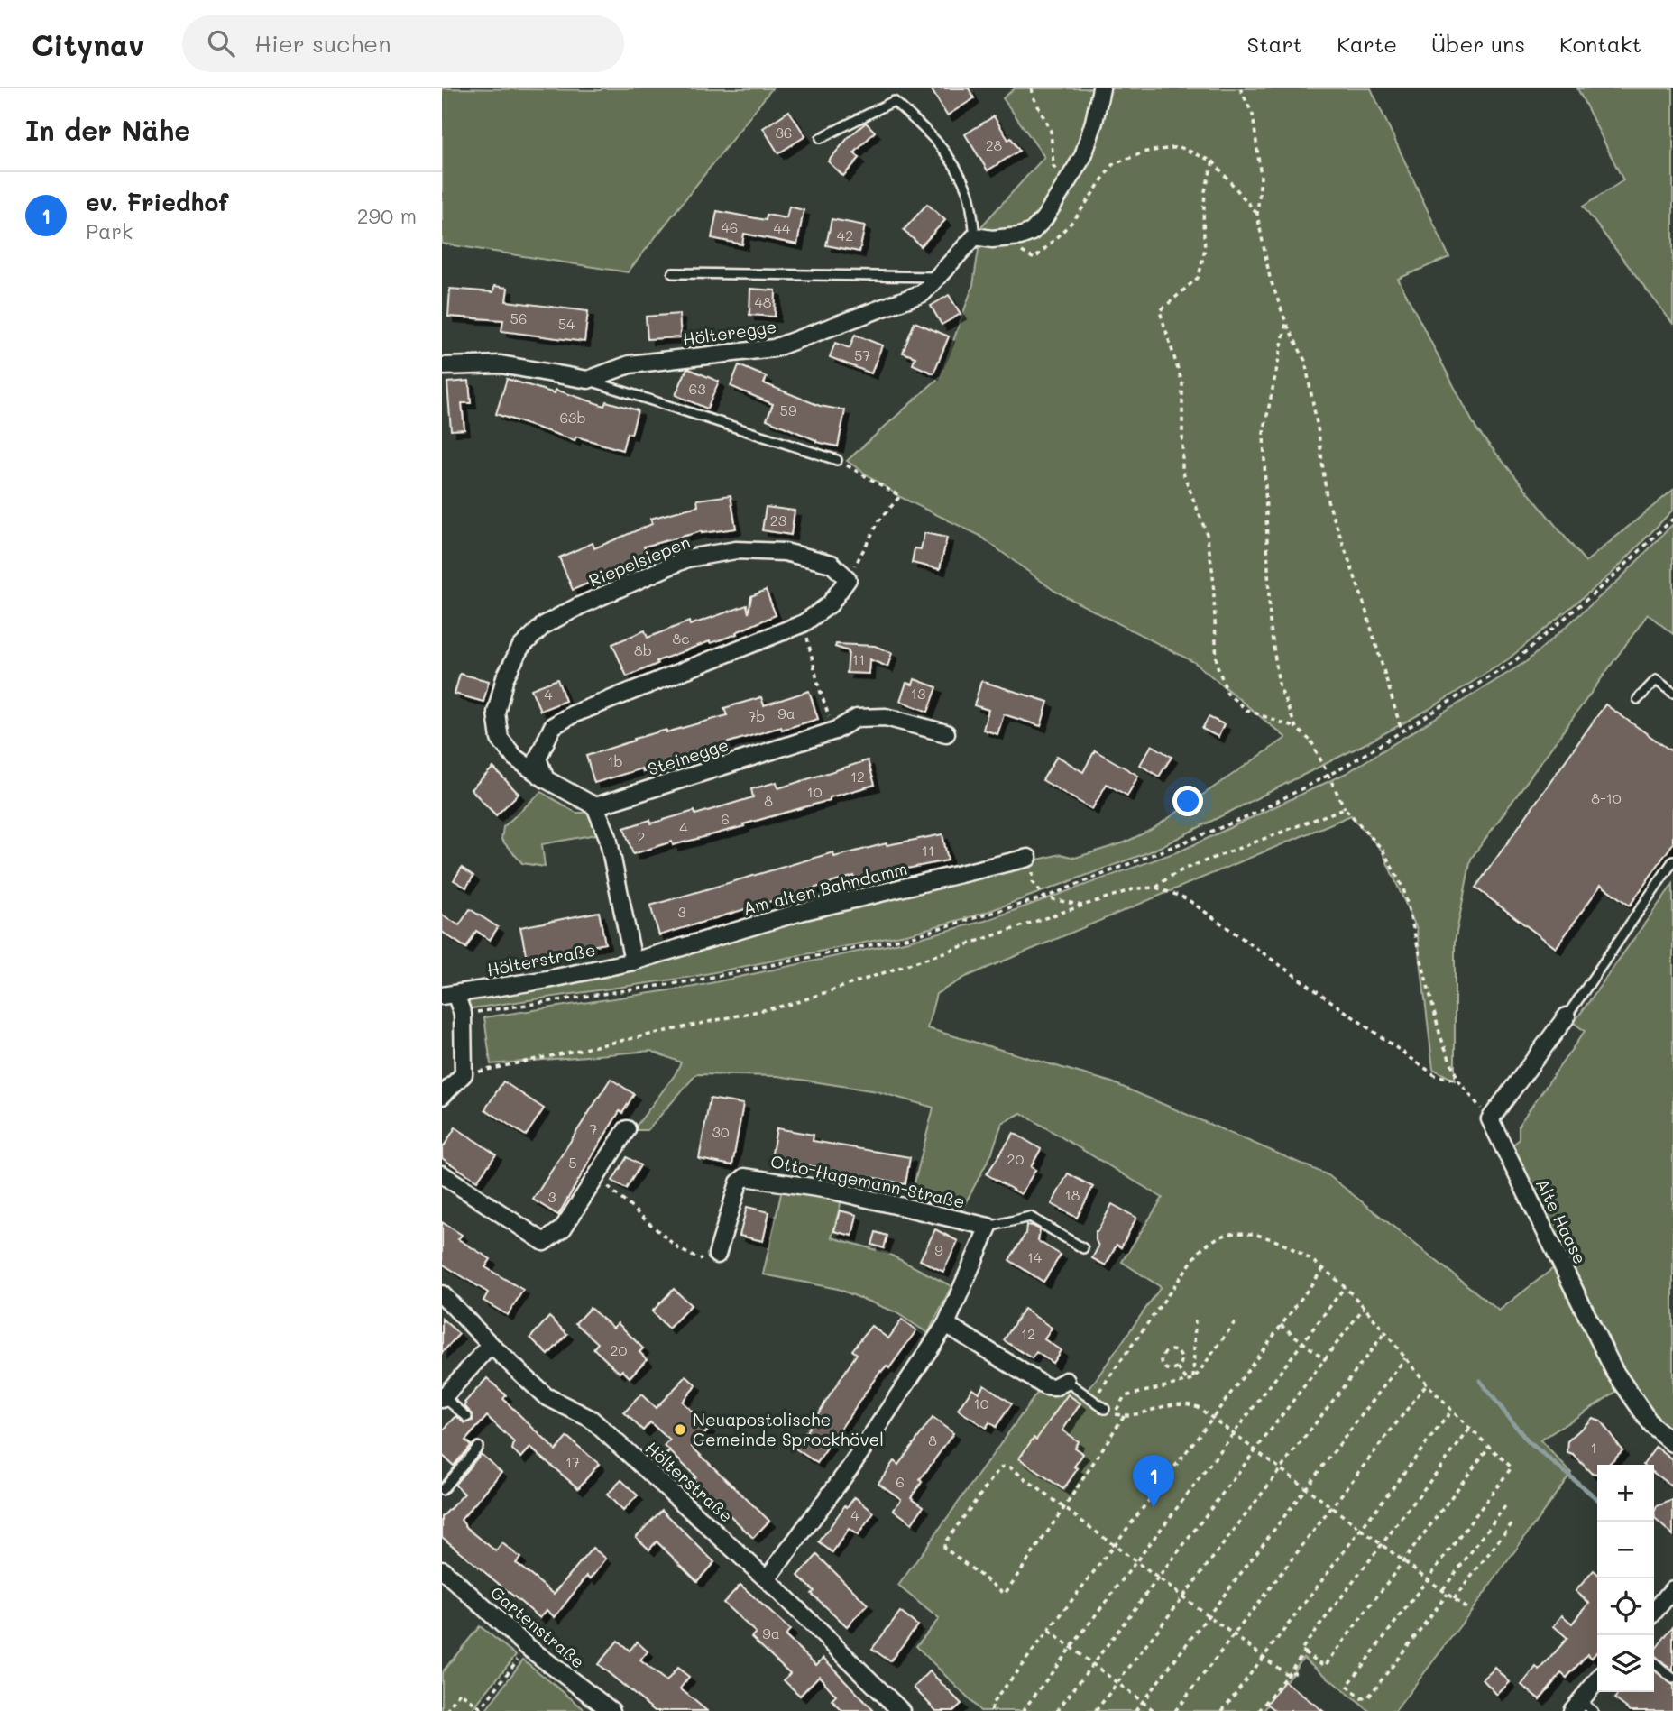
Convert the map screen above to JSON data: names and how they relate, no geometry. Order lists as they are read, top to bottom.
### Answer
{
  "streets": {
    "street": [
      "Hölteregge",
      "Riepelsiepen",
      "Steinegge",
      "Am alten Bahndamm",
      "Hölterstraße",
      "Otto-Hagemann-Straße",
      "Alte Haase",
      "Gartenstraße"
    ]
  },
  "crossings": [
    ["Riepelsiepen", "Steinegge"],
    ["Am alten Bahndamm", "Hölterstraße"]
  ],
  "places": ["Neuapostolische Gemeinde Sprockhövel"],
  "house_numbers": [
    "36",
    "28",
    "46",
    "44",
    "42",
    "48",
    "56",
    "54",
    "57",
    "63",
    "59",
    "63b",
    "23",
    "8c",
    "8b",
    "11",
    "13",
    "4",
    "9a",
    "7b",
    "1b",
    "12",
    "10",
    "8-10",
    "8",
    "6",
    "4",
    "2",
    "11",
    "3",
    "7",
    "30",
    "20",
    "5",
    "18",
    "3",
    "9",
    "14",
    "12",
    "20",
    "10",
    "8",
    "1",
    "17",
    "6",
    "4",
    "9a"
  ],
  "page": {
    "header": "Citynav",
    "search": "Hier suchen",
    "nav": [
      "Start",
      "Karte",
      "Über uns",
      "Kontakt"
    ],
    "heading": "In der Nähe",
    "list": [
      {
        "mark": "1",
        "name": "ev. Friedhof",
        "note": "Park",
        "value": "290 m"
      }
    ],
    "pins": "1",
    "map_buttons": ["+", "−"]
  }
}
